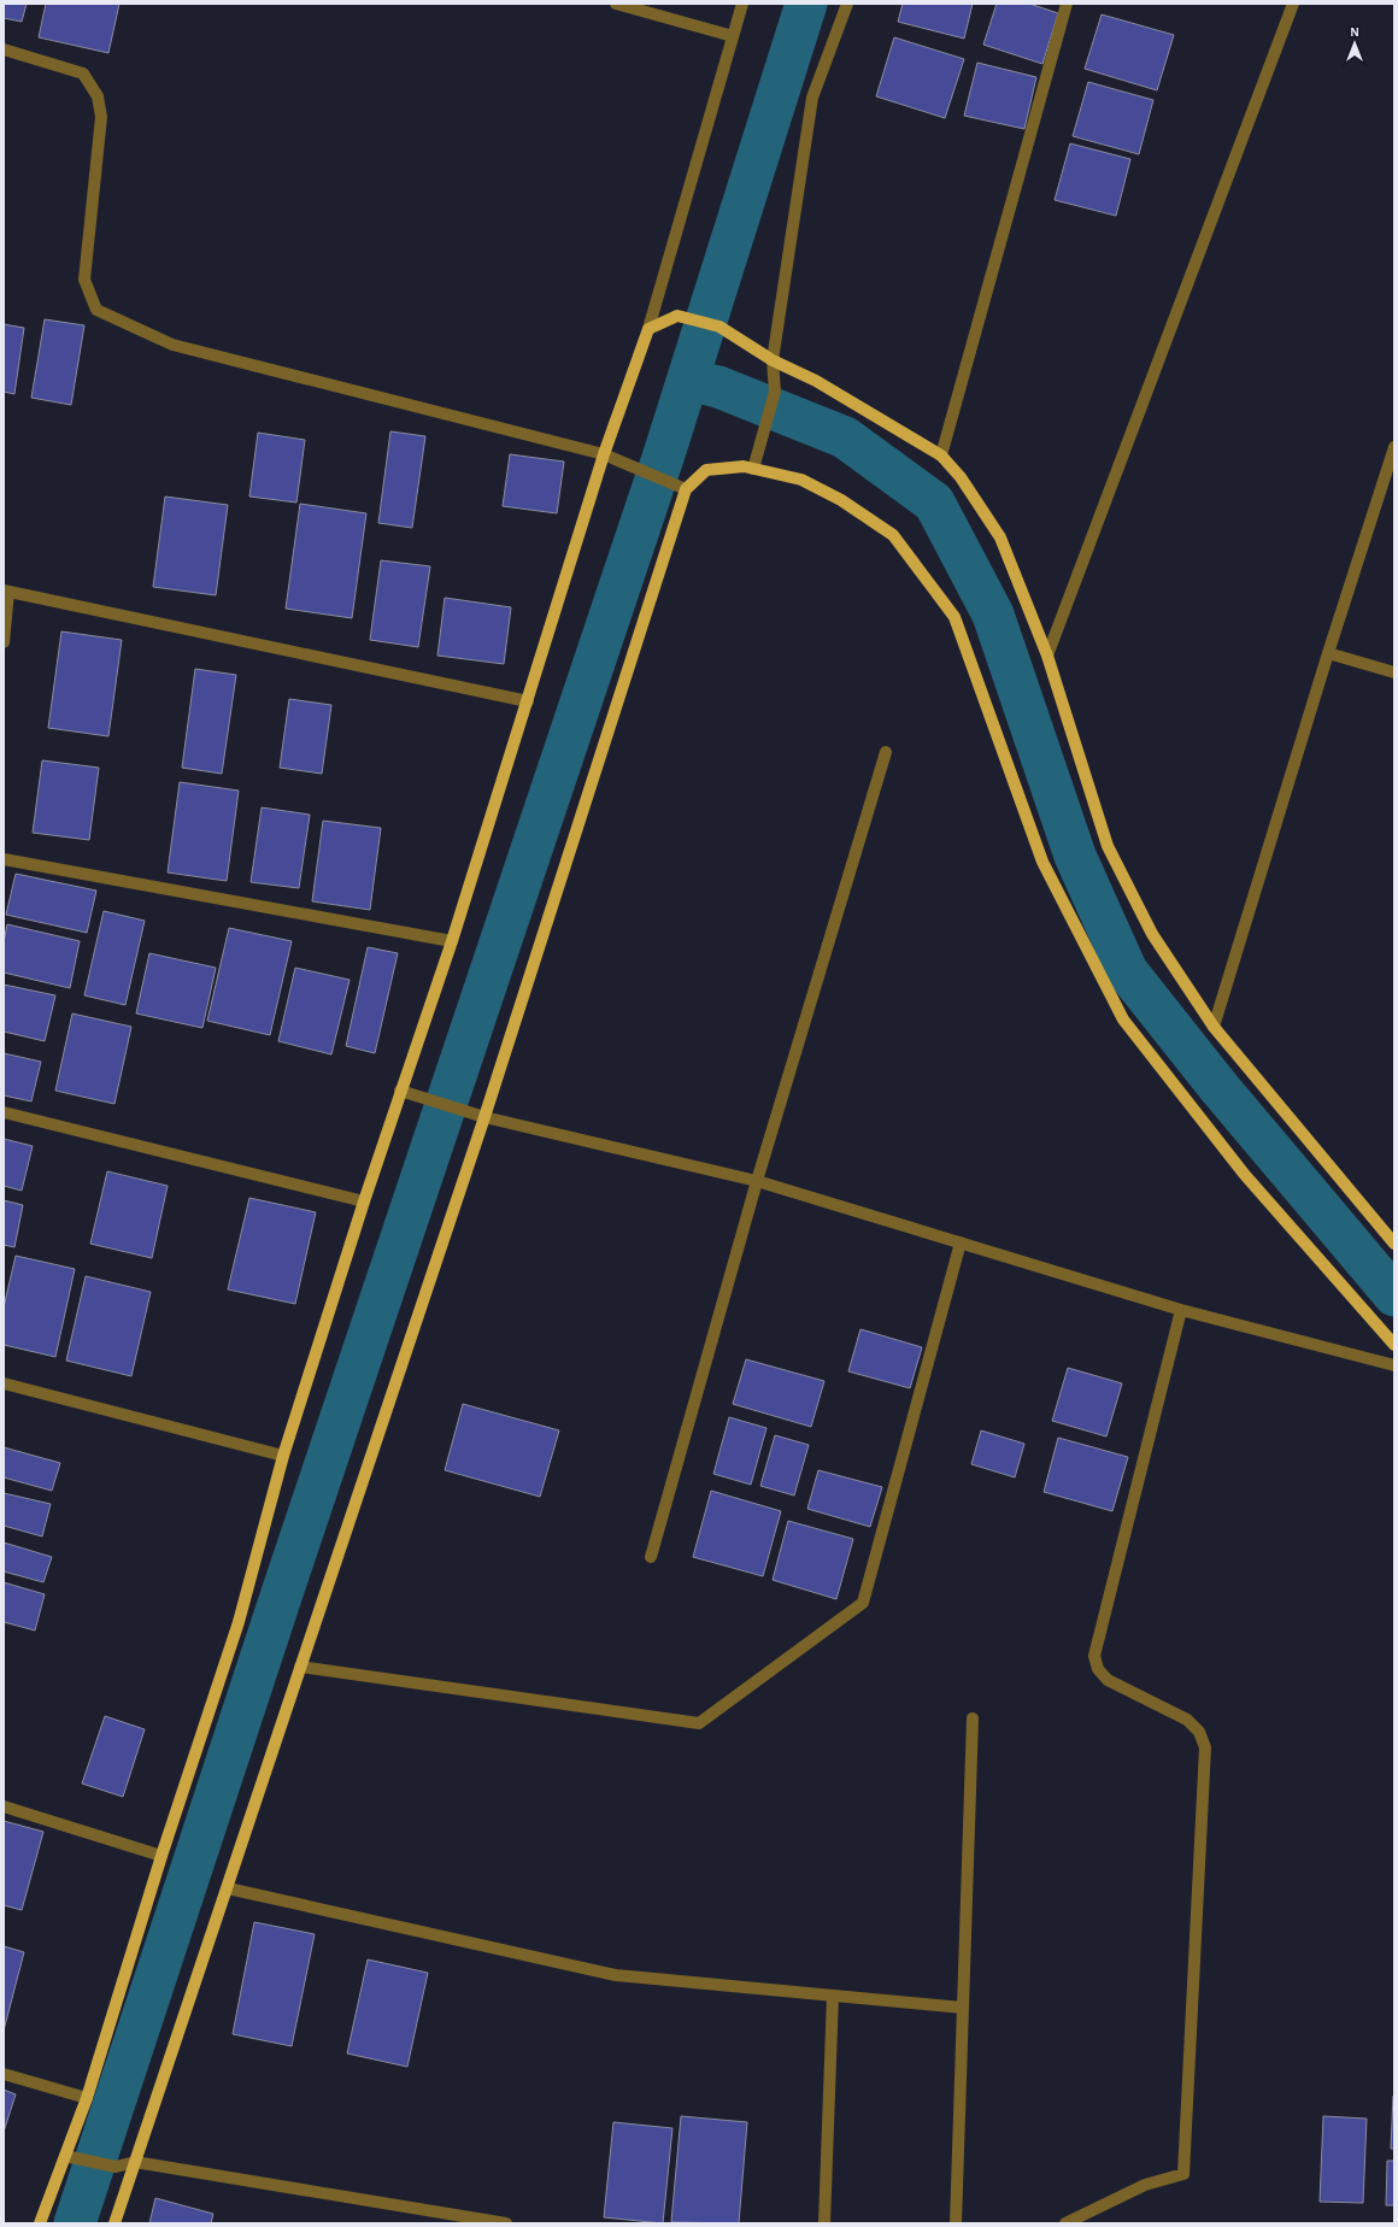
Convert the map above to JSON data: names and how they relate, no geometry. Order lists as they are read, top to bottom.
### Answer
{
  "north": "top"
}
